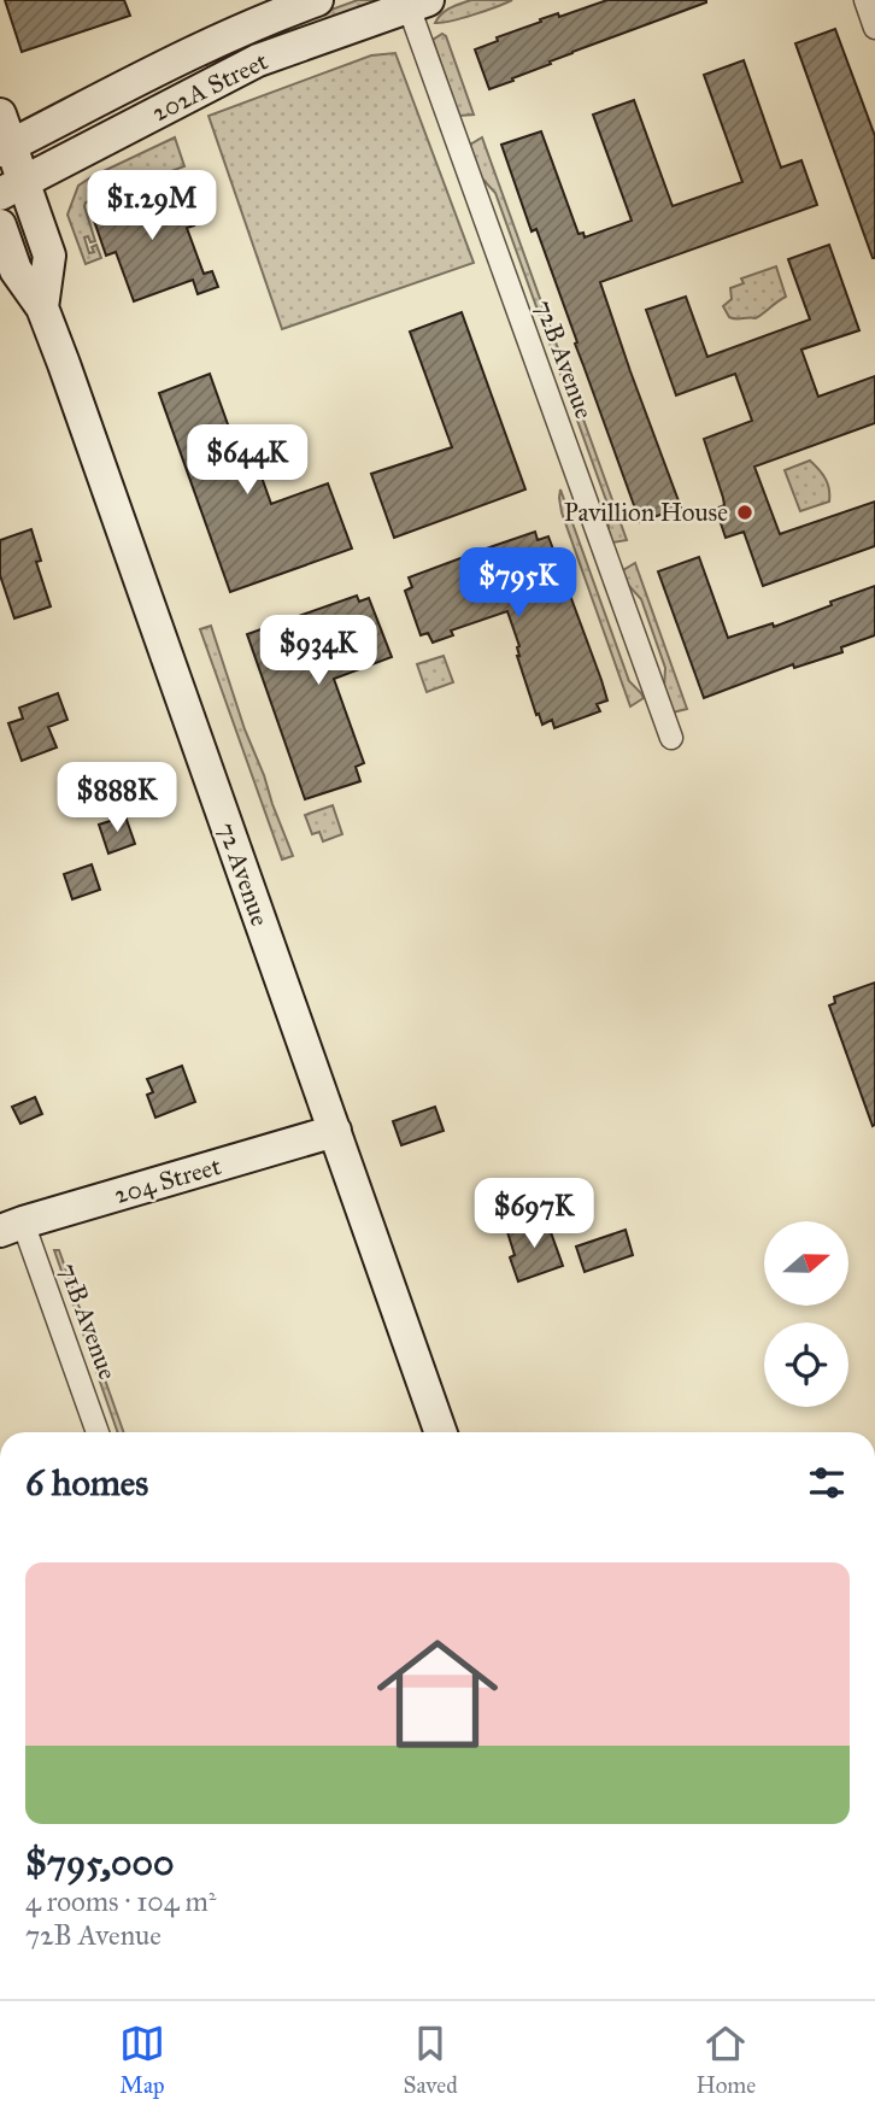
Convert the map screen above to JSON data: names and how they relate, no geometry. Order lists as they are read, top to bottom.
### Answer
{
  "streets": {
    "main road": ["202A Street", "72 Avenue", "204 Street"],
    "street": ["72B Avenue", "71B Avenue"]
  },
  "crossings": [
    ["202A Street", "72B Avenue"],
    ["202A Street", "72 Avenue"],
    ["72 Avenue", "204 Street"],
    ["204 Street", "71B Avenue"]
  ],
  "places": ["Pavillion House"],
  "north": "right",
  "page": {
    "price": [
      "$1.29M",
      "$644K",
      "$795K",
      "$934K",
      "$888K",
      "$697K"
    ],
    "heading": "6 homes",
    "list": [
      {
        "name": "$795,000",
        "note": "4 rooms · 104 m² · 72B Avenue"
      }
    ],
    "tabs": ["Map", "Saved", "Home"]
  }
}
